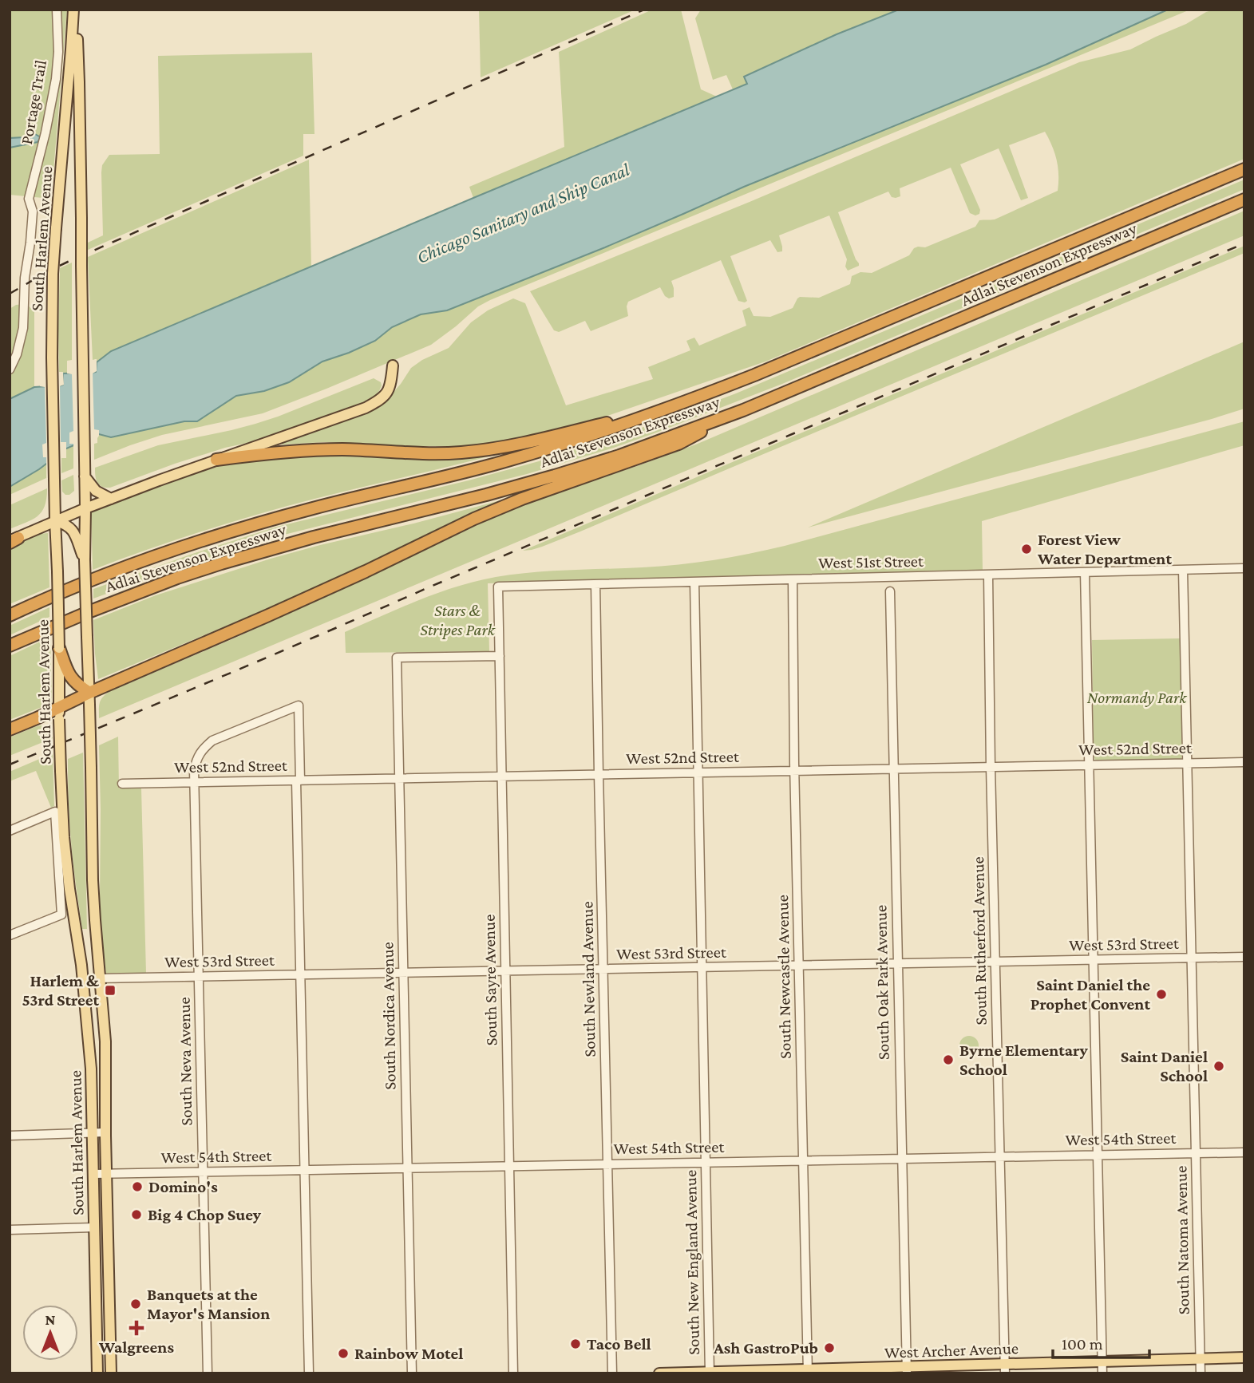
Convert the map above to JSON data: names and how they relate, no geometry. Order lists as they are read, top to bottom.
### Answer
{
  "streets": {
    "highway": ["Adlai Stevenson Expressway"],
    "main road": ["South Harlem Avenue", "West Archer Avenue"],
    "street": [
      "Portage Trail",
      "West 51st Street",
      "West 52nd Street",
      "South Rutherford Avenue",
      "West 53rd Street",
      "South Newcastle Avenue",
      "South Newland Avenue",
      "South Sayre Avenue",
      "South Oak Park Avenue",
      "South Nordica Avenue",
      "South Neva Avenue",
      "West 54th Street",
      "South Natoma Avenue",
      "South New England Avenue"
    ]
  },
  "crossings": [
    ["South Harlem Avenue", "West 53rd Street"],
    ["South Harlem Avenue", "West 54th Street"],
    ["West 51st Street", "South Rutherford Avenue"],
    ["West 51st Street", "South Newcastle Avenue"],
    ["West 51st Street", "South Newland Avenue"],
    ["West 51st Street", "South Sayre Avenue"],
    ["West 51st Street", "South Natoma Avenue"],
    ["West 51st Street", "South New England Avenue"],
    ["West 52nd Street", "South Rutherford Avenue"],
    ["West 52nd Street", "South Newcastle Avenue"],
    ["West 52nd Street", "South Newland Avenue"],
    ["West 52nd Street", "South Sayre Avenue"],
    ["West 52nd Street", "South Oak Park Avenue"],
    ["West 52nd Street", "South Nordica Avenue"],
    ["West 52nd Street", "South Neva Avenue"],
    ["West 52nd Street", "South Natoma Avenue"],
    ["West 52nd Street", "South New England Avenue"],
    ["South Rutherford Avenue", "West 53rd Street"],
    ["South Rutherford Avenue", "West 54th Street"],
    ["South Rutherford Avenue", "West Archer Avenue"],
    ["West 53rd Street", "South Newcastle Avenue"],
    ["West 53rd Street", "South Newland Avenue"],
    ["West 53rd Street", "South Sayre Avenue"],
    ["West 53rd Street", "South Oak Park Avenue"],
    ["West 53rd Street", "South Nordica Avenue"],
    ["West 53rd Street", "South Neva Avenue"],
    ["West 53rd Street", "South Natoma Avenue"],
    ["West 53rd Street", "South New England Avenue"],
    ["South Newcastle Avenue", "West 54th Street"],
    ["South Newcastle Avenue", "West Archer Avenue"],
    ["South Newland Avenue", "West 54th Street"],
    ["South Sayre Avenue", "South Nordica Avenue"],
    ["South Sayre Avenue", "West 54th Street"],
    ["South Oak Park Avenue", "West 54th Street"],
    ["South Oak Park Avenue", "West Archer Avenue"],
    ["South Nordica Avenue", "West 54th Street"],
    ["South Neva Avenue", "West 54th Street"],
    ["West 54th Street", "South Natoma Avenue"],
    ["West 54th Street", "South New England Avenue"],
    ["South Natoma Avenue", "West Archer Avenue"],
    ["South New England Avenue", "West Archer Avenue"]
  ],
  "water": ["Chicago Sanitary and Ship Canal"],
  "parks": ["Stars & Stripes Park", "Normandy Park"],
  "places": {
    "other": [
      "Forest View Water Department",
      "Saint Daniel the Prophet Convent",
      "Byrne Elementary School",
      "Saint Daniel School",
      "Domino's",
      "Big 4 Chop Suey",
      "Banquets at the Mayor's Mansion",
      "Taco Bell",
      "Ash GastroPub",
      "Rainbow Motel"
    ],
    "transit": ["Harlem & 53rd Street"],
    "health": ["Walgreens"]
  },
  "scale_bar": "100 m",
  "north": "top"
}
